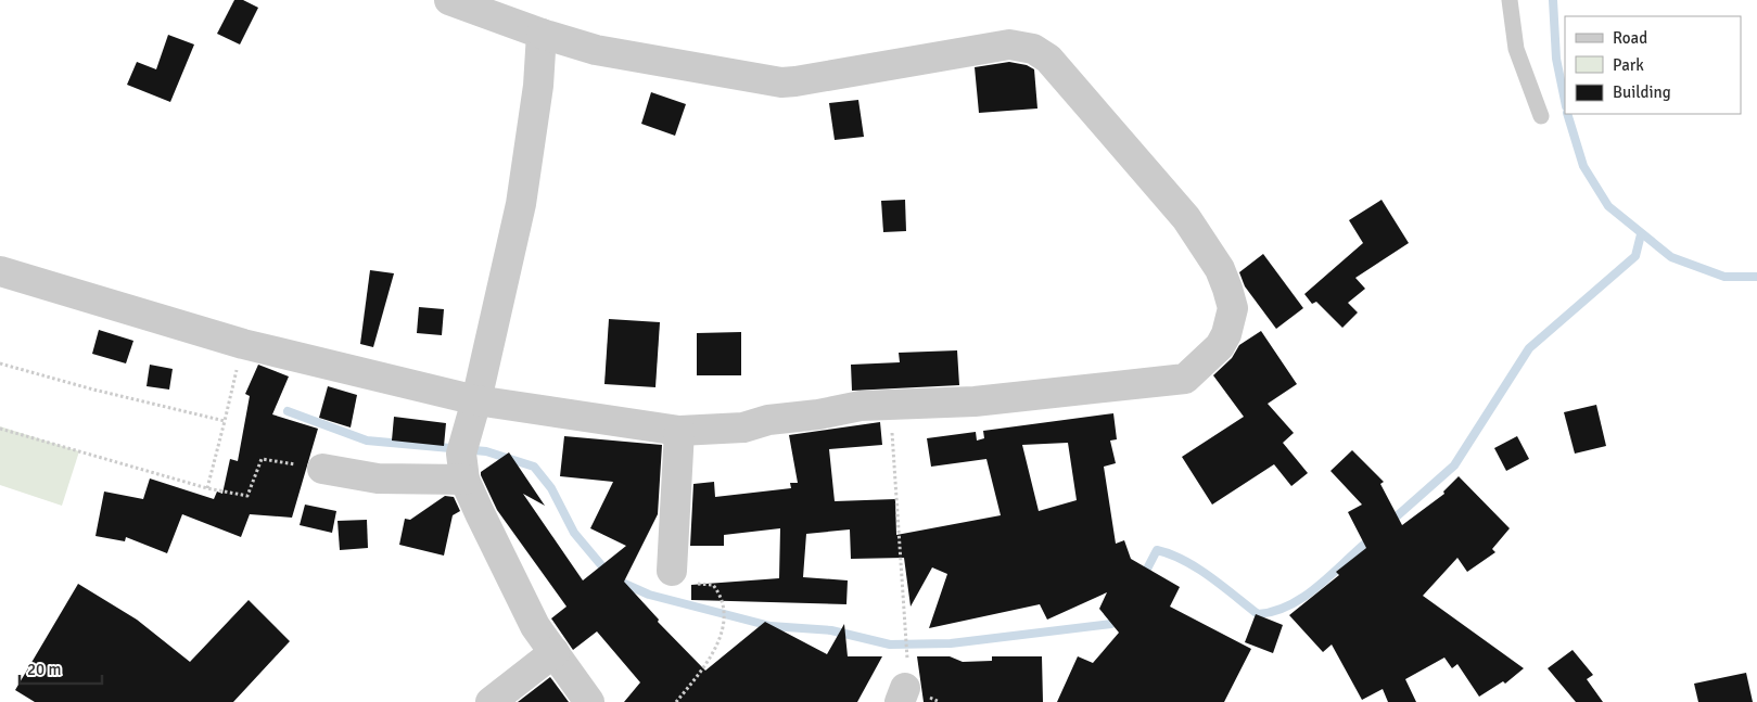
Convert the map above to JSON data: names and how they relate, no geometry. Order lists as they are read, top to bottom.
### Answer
{
  "legend": ["Road", "Park", "Building"],
  "scale_bar": "20 m"
}
